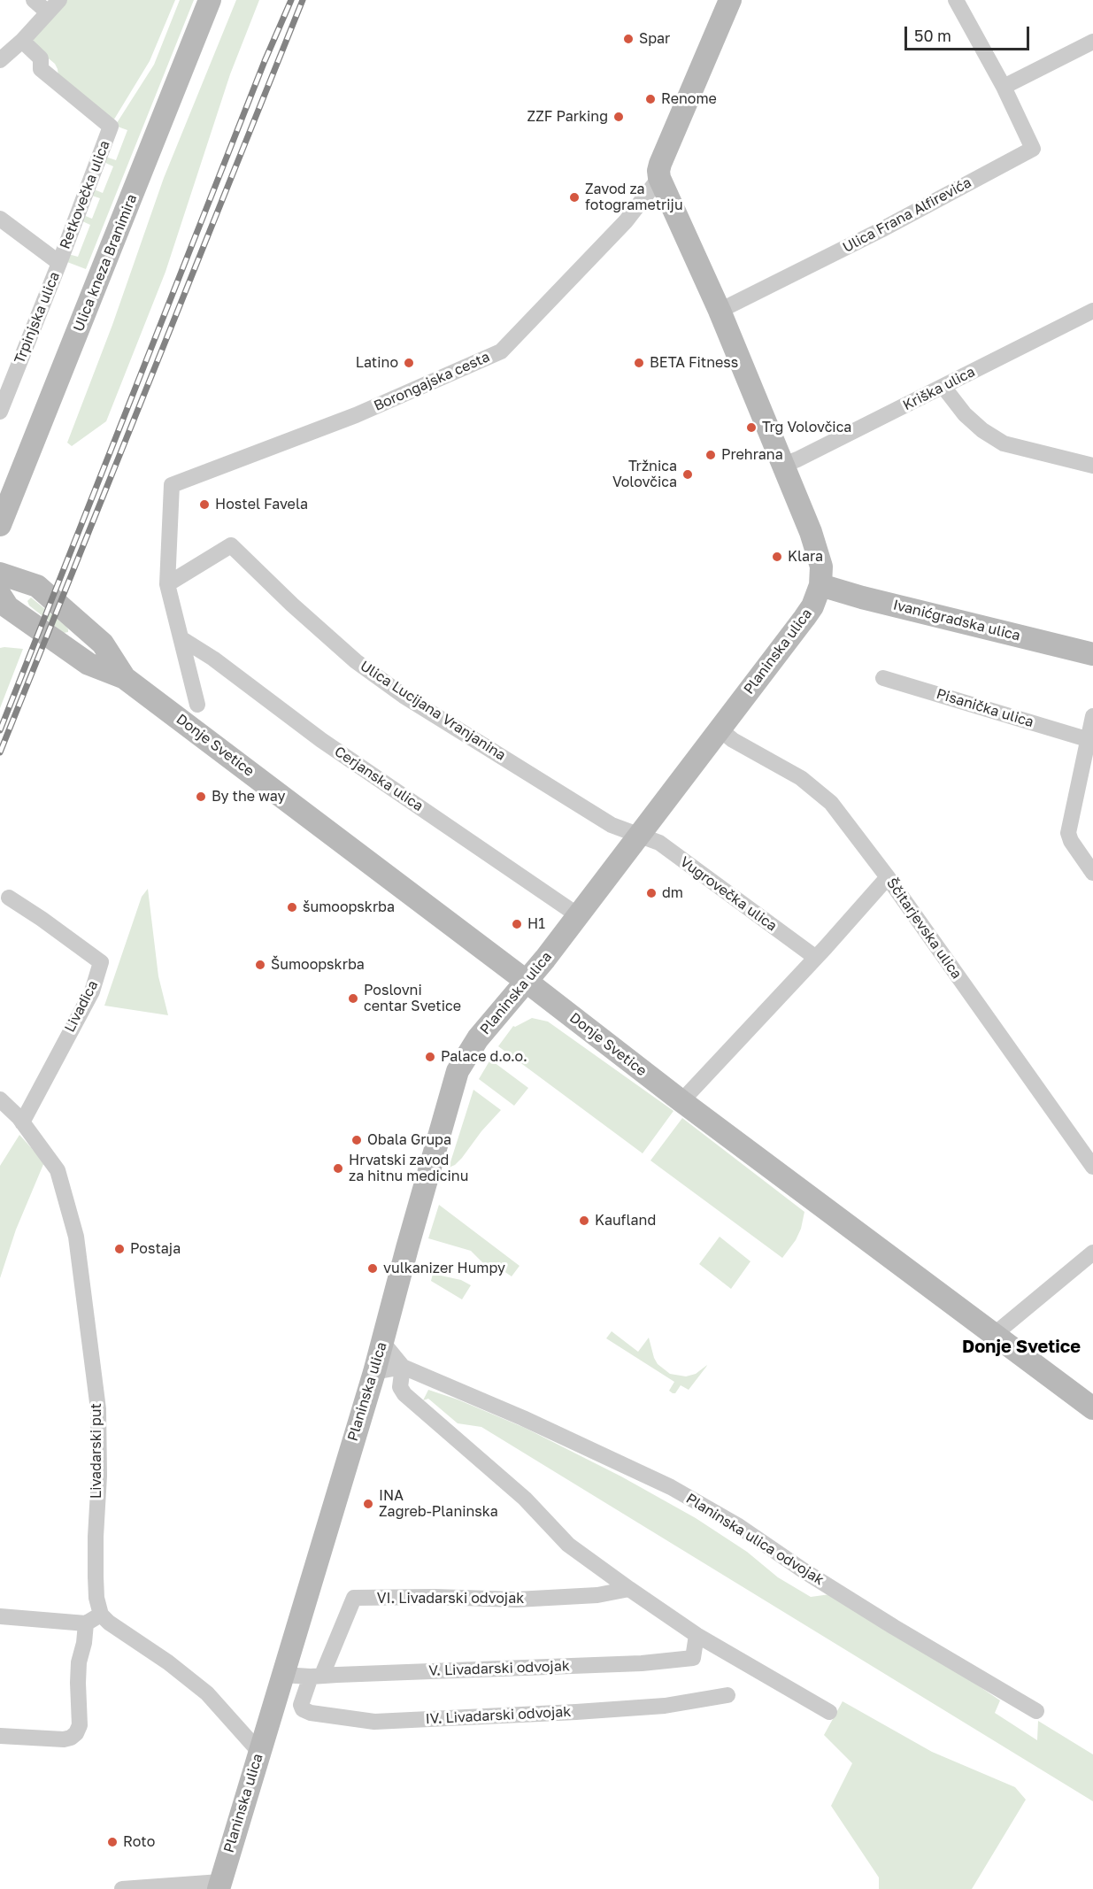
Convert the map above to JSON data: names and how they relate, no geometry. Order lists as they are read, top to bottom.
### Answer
{
  "streets": {
    "street": [
      "Retkovečka ulica",
      "Ulica Frana Alfirevića",
      "Ulica kneza Branimira",
      "Trpinjska ulica",
      "Borongajska cesta",
      "Kriška ulica",
      "Ivanićgradska ulica",
      "Planinska ulica",
      "Pisanička ulica",
      "Ulica Lucijana Vranjanina",
      "Donje Svetice",
      "Cerjanska ulica",
      "Vugrovečka ulica",
      "Ščitarjevska ulica",
      "Livadica",
      "Livadarski put",
      "Planinska ulica odvojak",
      "VI. Livadarski odvojak",
      "V. Livadarski odvojak",
      "IV. Livadarski odvojak"
    ]
  },
  "crossings": [
    ["Retkovečka ulica", "Trpinjska ulica"],
    ["Ulica Frana Alfirevića", "Planinska ulica"],
    ["Borongajska cesta", "Planinska ulica"],
    ["Borongajska cesta", "Ulica Lucijana Vranjanina"],
    ["Borongajska cesta", "Cerjanska ulica"],
    ["Kriška ulica", "Planinska ulica"],
    ["Ivanićgradska ulica", "Planinska ulica"],
    ["Planinska ulica", "Ulica Lucijana Vranjanina"],
    ["Planinska ulica", "Donje Svetice"],
    ["Planinska ulica", "Cerjanska ulica"],
    ["Planinska ulica", "Vugrovečka ulica"],
    ["Planinska ulica", "Ščitarjevska ulica"],
    ["Planinska ulica", "Planinska ulica odvojak"],
    ["Planinska ulica", "V. Livadarski odvojak"],
    ["Ulica Lucijana Vranjanina", "Vugrovečka ulica"],
    ["Livadica", "Livadarski put"],
    ["VI. Livadarski odvojak", "V. Livadarski odvojak"],
    ["VI. Livadarski odvojak", "IV. Livadarski odvojak"],
    ["V. Livadarski odvojak", "IV. Livadarski odvojak"]
  ],
  "districts": ["Donje Svetice"],
  "places": [
    "Spar",
    "Renome",
    "ZZF Parking",
    "Zavod za fotogrametriju",
    "Latino",
    "BETA Fitness",
    "Trg Volovčica",
    "Prehrana",
    "Tržnica Volovčica",
    "Hostel Favela",
    "Klara",
    "By the way",
    "dm",
    "šumoopskrba",
    "H1",
    "Šumoopskrba",
    "Poslovni centar Svetice",
    "Palace d.o.o.",
    "Obala Grupa",
    "Hrvatski zavod za hitnu medicinu",
    "Kaufland",
    "Postaja",
    "vulkanizer Humpy",
    "INA Zagreb-Planinska",
    "Roto"
  ],
  "scale_bar": "50 m"
}
